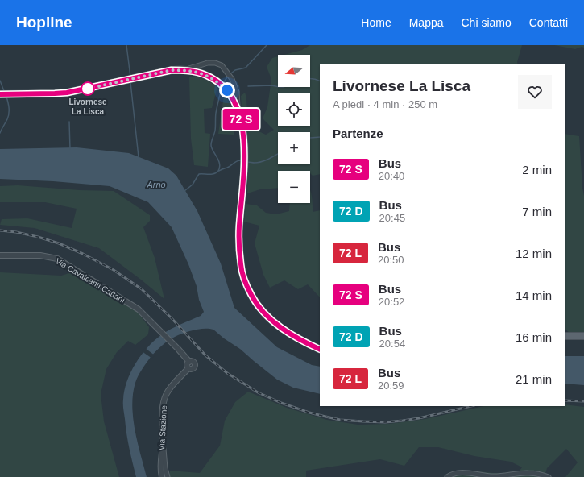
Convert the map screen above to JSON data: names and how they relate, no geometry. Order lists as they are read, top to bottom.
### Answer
{
  "streets": {
    "street": ["Via Cavalcanti Cattani", "Via Stazione"]
  },
  "crossings": [
    ["Via Cavalcanti Cattani", "Via Stazione"]
  ],
  "water": ["Arno"],
  "places": ["Livornese La Lisca"],
  "north": "left",
  "page": {
    "header": "Hopline",
    "nav": [
      "Home",
      "Mappa",
      "Chi siamo",
      "Contatti"
    ],
    "on_map": "72 S",
    "map_buttons": ["+", "−"],
    "heading": [
      ["Livornese La Lisca", "A piedi · 4 min · 250 m"],
      "Partenze"
    ],
    "list": [
      {
        "mark": "72 S",
        "name": "Bus",
        "note": "20:40",
        "value": "2 min"
      },
      {
        "mark": "72 D",
        "name": "Bus",
        "note": "20:45",
        "value": "7 min"
      },
      {
        "mark": "72 L",
        "name": "Bus",
        "note": "20:50",
        "value": "12 min"
      },
      {
        "mark": "72 S",
        "name": "Bus",
        "note": "20:52",
        "value": "14 min"
      },
      {
        "mark": "72 D",
        "name": "Bus",
        "note": "20:54",
        "value": "16 min"
      },
      {
        "mark": "72 L",
        "name": "Bus",
        "note": "20:59",
        "value": "21 min"
      }
    ]
  }
}
